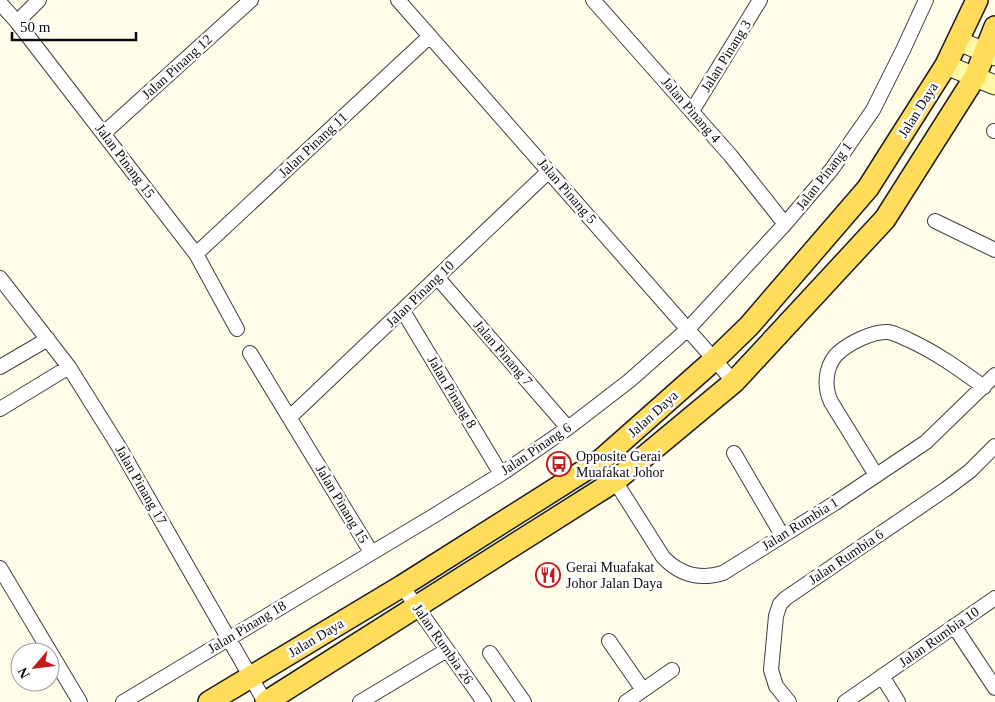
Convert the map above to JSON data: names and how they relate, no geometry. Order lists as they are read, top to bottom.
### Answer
{
  "streets": {
    "main road": ["Jalan Daya"],
    "street": [
      "Jalan Pinang 3",
      "Jalan Pinang 12",
      "Jalan Pinang 4",
      "Jalan Pinang 11",
      "Jalan Pinang 15",
      "Jalan Pinang 1",
      "Jalan Pinang 5",
      "Jalan Pinang 10",
      "Jalan Pinang 7",
      "Jalan Pinang 8",
      "Jalan Pinang 6",
      "Jalan Pinang 17",
      "Jalan Rumbia 1",
      "Jalan Rumbia 6",
      "Jalan Pinang 18",
      "Jalan Rumbia 10",
      "Jalan Rumbia 26"
    ]
  },
  "crossings": [
    ["Jalan Pinang 3", "Jalan Pinang 4"],
    ["Jalan Pinang 12", "Jalan Pinang 15"],
    ["Jalan Pinang 4", "Jalan Pinang 1"],
    ["Jalan Daya", "Jalan Pinang 5"],
    ["Jalan Daya", "Jalan Pinang 17"],
    ["Jalan Daya", "Jalan Rumbia 1"],
    ["Jalan Daya", "Jalan Rumbia 26"],
    ["Jalan Pinang 11", "Jalan Pinang 15"],
    ["Jalan Pinang 11", "Jalan Pinang 5"],
    ["Jalan Pinang 15", "Jalan Pinang 10"],
    ["Jalan Pinang 15", "Jalan Pinang 6"],
    ["Jalan Pinang 15", "Jalan Pinang 18"],
    ["Jalan Pinang 1", "Jalan Pinang 5"],
    ["Jalan Pinang 1", "Jalan Pinang 6"],
    ["Jalan Pinang 5", "Jalan Pinang 10"],
    ["Jalan Pinang 5", "Jalan Pinang 6"],
    ["Jalan Pinang 10", "Jalan Pinang 7"],
    ["Jalan Pinang 10", "Jalan Pinang 8"],
    ["Jalan Pinang 7", "Jalan Pinang 6"],
    ["Jalan Pinang 8", "Jalan Pinang 6"],
    ["Jalan Pinang 6", "Jalan Pinang 18"],
    ["Jalan Pinang 17", "Jalan Pinang 18"]
  ],
  "places": {
    "bus stop": ["Opposite Gerai Muafakat Johor"],
    "restaurant": ["Gerai Muafakat Johor Jalan Daya"]
  },
  "scale_bar": "50 m",
  "north": "bottom left"
}
